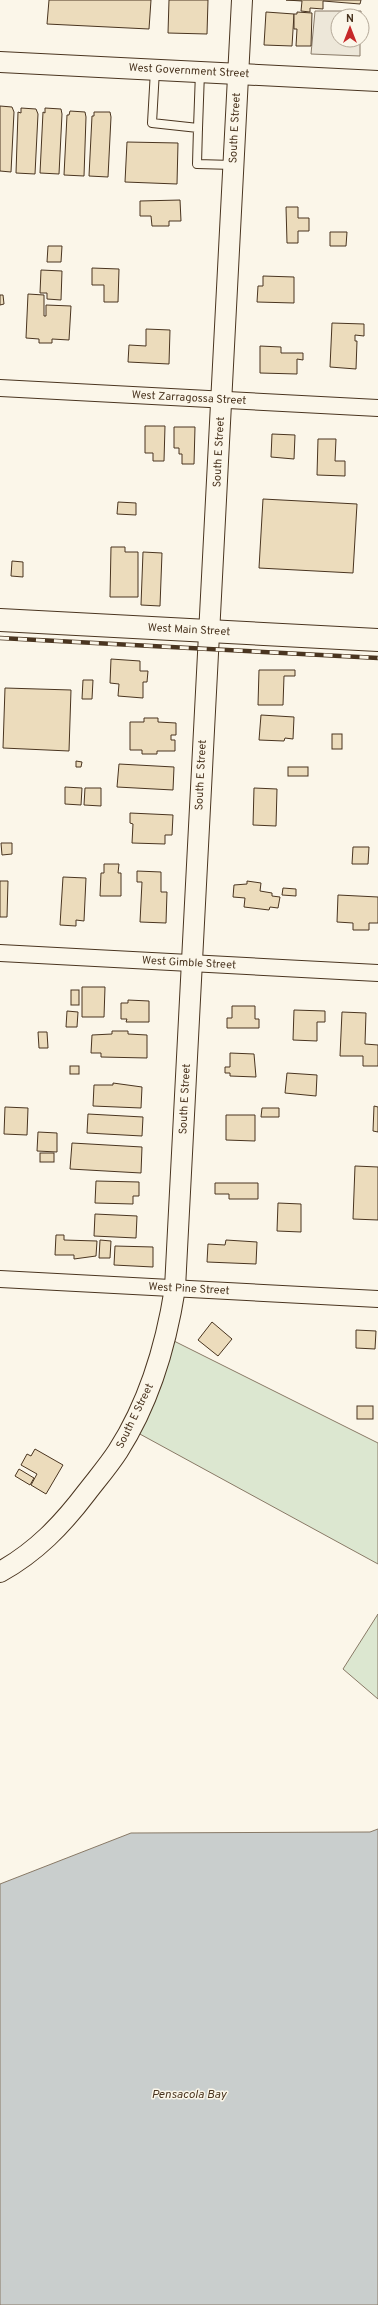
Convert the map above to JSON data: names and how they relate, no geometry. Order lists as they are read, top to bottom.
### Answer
{
  "streets": {
    "main road": ["West Main Street"],
    "street": [
      "West Government Street",
      "South E Street",
      "West Zarragossa Street",
      "West Gimble Street",
      "West Pine Street"
    ]
  },
  "crossings": [
    ["West Government Street", "South E Street"],
    ["South E Street", "West Zarragossa Street"],
    ["South E Street", "West Main Street"],
    ["South E Street", "West Gimble Street"],
    ["South E Street", "West Pine Street"]
  ],
  "water": ["Pensacola Bay"],
  "north": "top"
}
